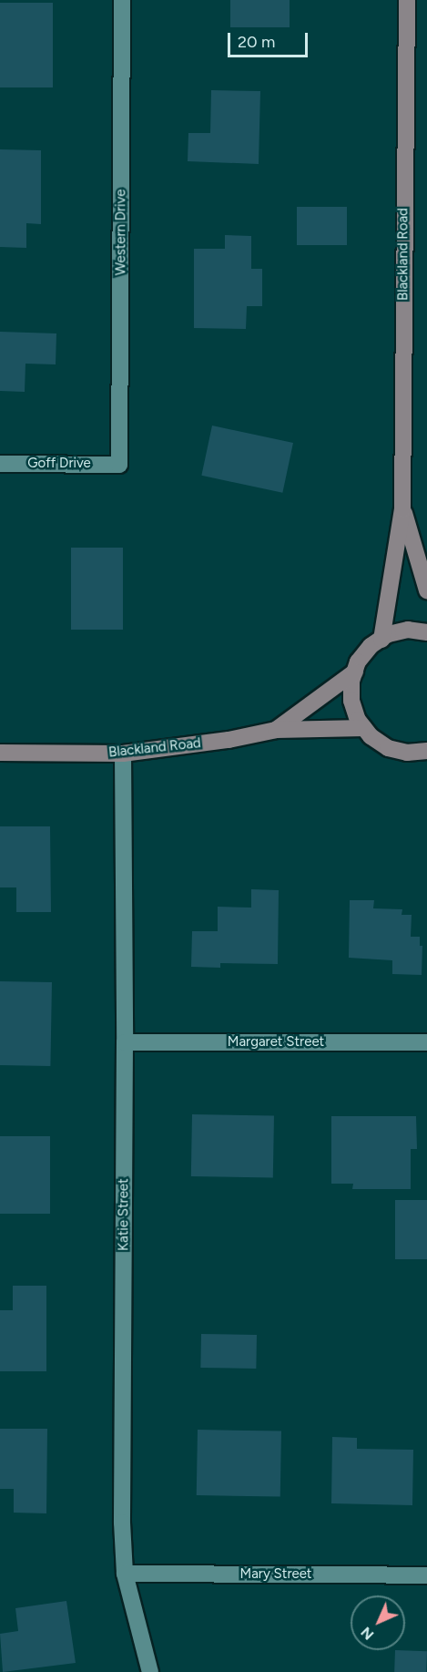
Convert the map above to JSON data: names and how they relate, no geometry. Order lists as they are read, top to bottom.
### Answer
{
  "streets": {
    "street": [
      "Western Drive",
      "Blackland Road",
      "Goff Drive",
      "Margaret Street",
      "Katie Street",
      "Mary Street"
    ]
  },
  "crossings": [
    ["Western Drive", "Goff Drive"],
    ["Blackland Road", "Katie Street"],
    ["Margaret Street", "Katie Street"],
    ["Katie Street", "Mary Street"]
  ],
  "scale_bar": "20 m",
  "north": "bottom left"
}
